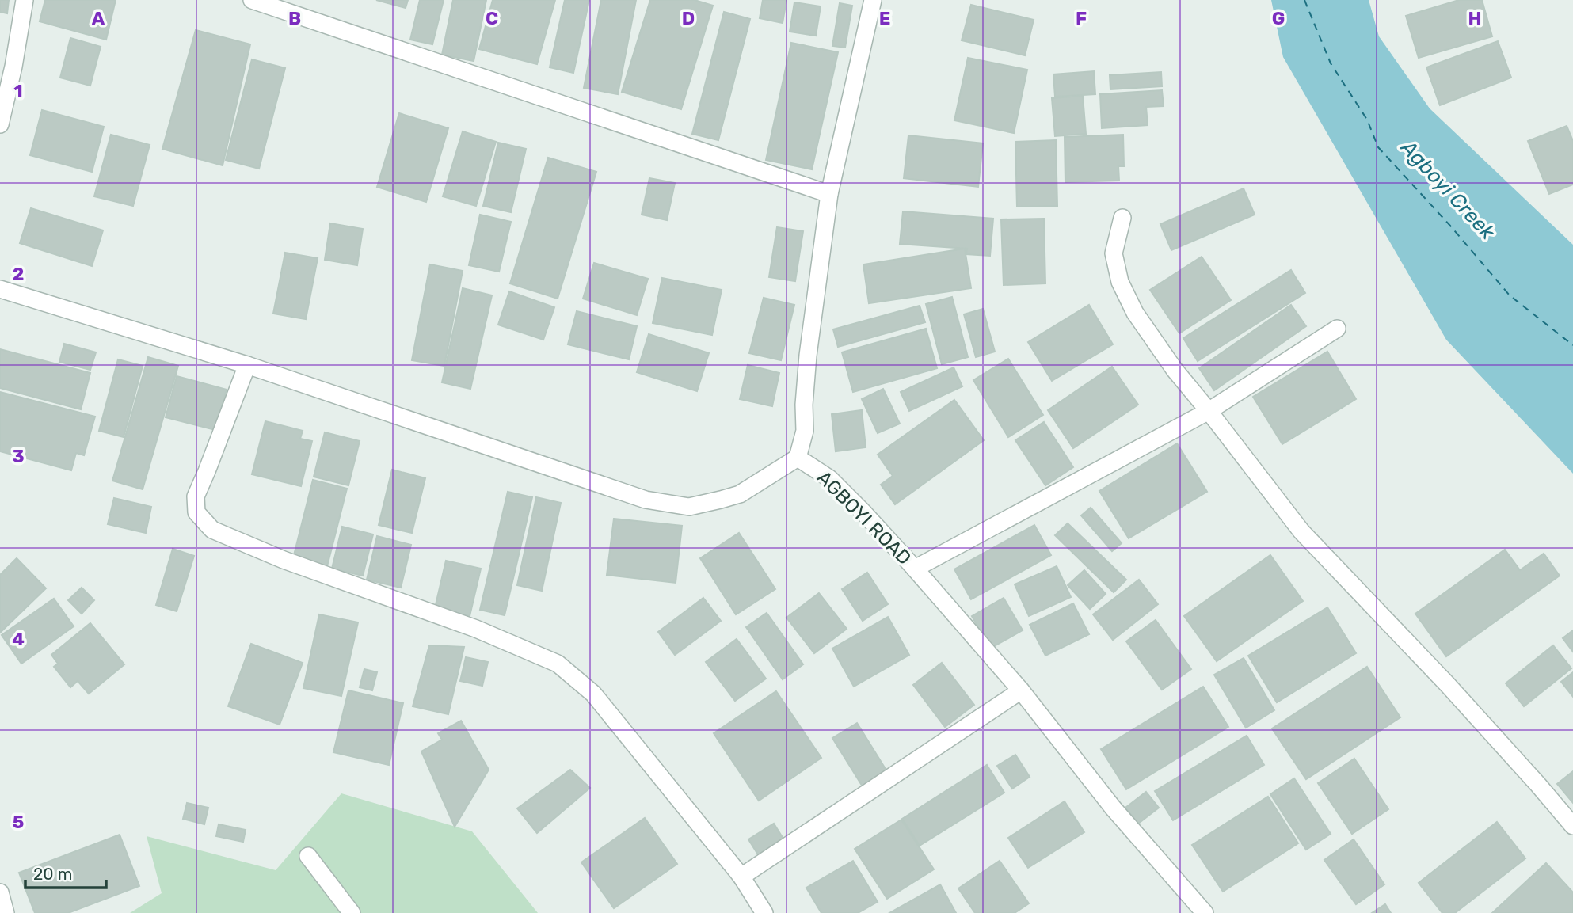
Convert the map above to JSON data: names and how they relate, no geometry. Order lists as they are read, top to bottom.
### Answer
{
  "streets": {
    "street": ["AGBOYI ROAD"]
  },
  "water": ["Agboyi Creek"],
  "scale_bar": "20 m",
  "grid": {
    "columns": [
      "A",
      "B",
      "C",
      "D",
      "E",
      "F",
      "G",
      "H"
    ],
    "rows": [
      "1",
      "2",
      "3",
      "4",
      "5"
    ]
  }
}
